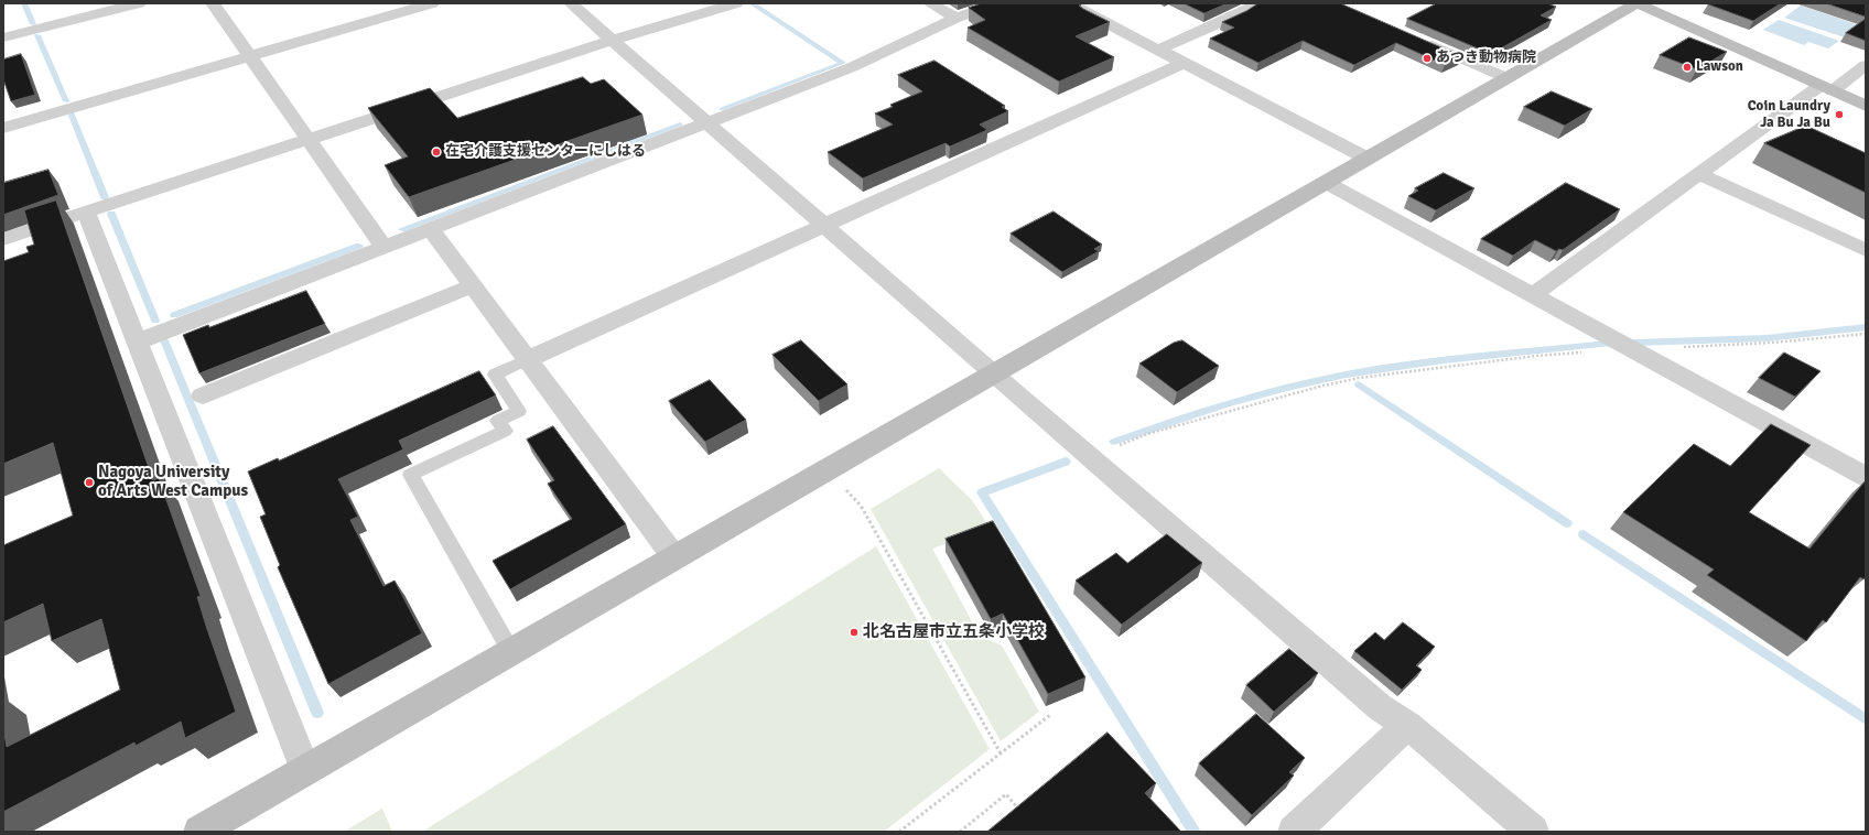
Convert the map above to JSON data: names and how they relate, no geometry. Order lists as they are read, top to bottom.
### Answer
{
  "places": [
    "あつき動物病院",
    "Lawson",
    "Coin Laundry Ja Bu Ja Bu",
    "在宅介護支援センターにしはる",
    "Nagoya University of Arts West Campus",
    "北名古屋市立五条小学校"
  ]
}
